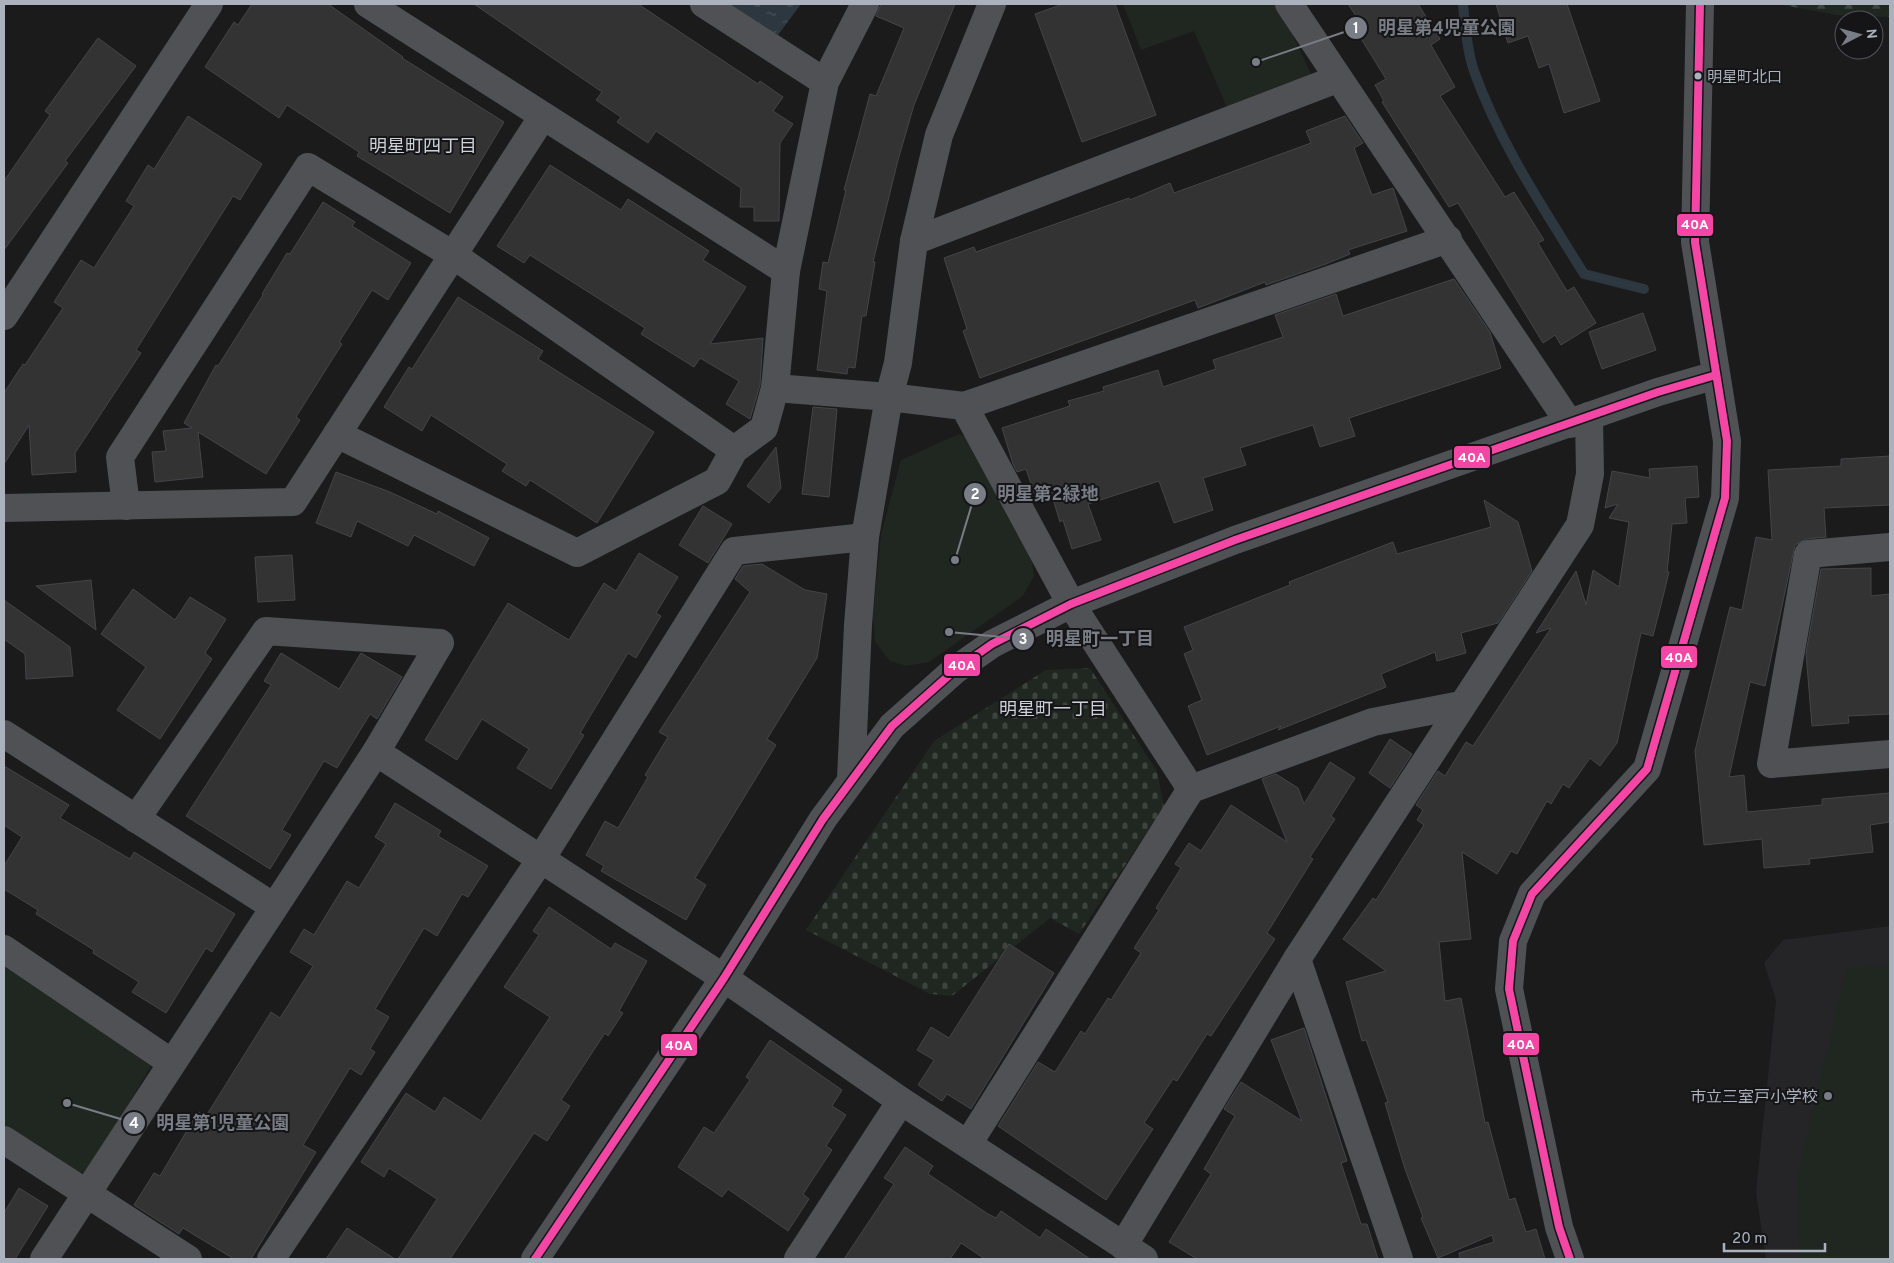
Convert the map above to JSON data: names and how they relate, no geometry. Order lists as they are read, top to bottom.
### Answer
{
  "districts": ["明星町四丁目", "明星町一丁目"],
  "places": [
    "明星第4児童公園",
    "明星町北口",
    "明星第2緑地",
    "明星町一丁目",
    "市立三室戸小学校",
    "明星第1児童公園"
  ],
  "lines": ["transit line 40A"],
  "scale_bar": "20 m",
  "north": "right"
}
